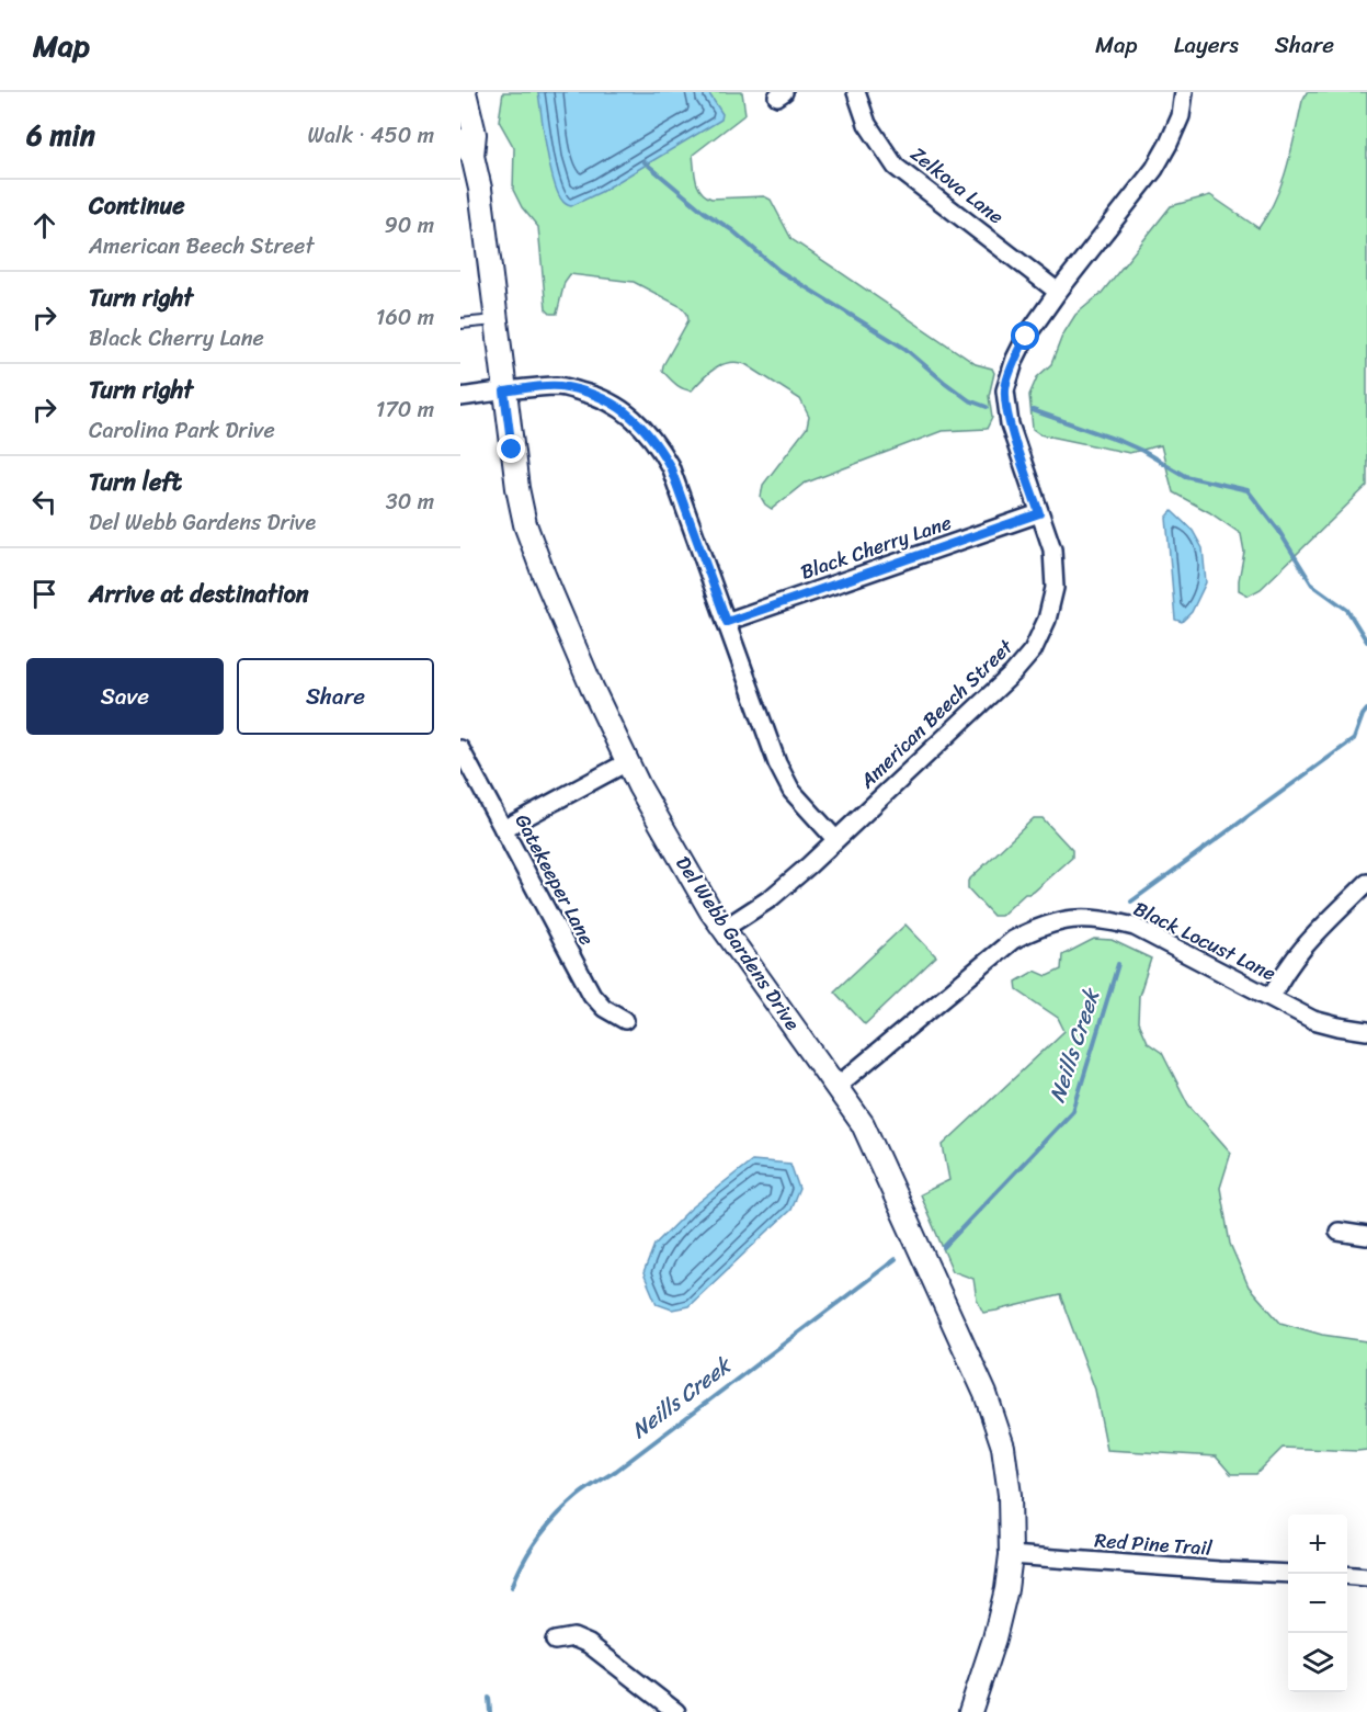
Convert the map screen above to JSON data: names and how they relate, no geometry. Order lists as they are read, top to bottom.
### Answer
{
  "streets": {
    "street": [
      "Zelkova Lane",
      "Black Cherry Lane",
      "American Beech Street",
      "Gatekeeper Lane",
      "Black Locust Lane",
      "Del Webb Gardens Drive",
      "Red Pine Trail"
    ]
  },
  "crossings": [
    ["Zelkova Lane", "American Beech Street"],
    ["Black Cherry Lane", "American Beech Street"],
    ["American Beech Street", "Del Webb Gardens Drive"],
    ["Black Locust Lane", "Del Webb Gardens Drive"],
    ["Del Webb Gardens Drive", "Red Pine Trail"]
  ],
  "water": ["Neills Creek"],
  "page": {
    "header": "Map",
    "nav": ["Map", "Layers", "Share"],
    "heading": ["6 min", "Walk · 450 m"],
    "list": [
      ["Continue", "American Beech Street", "90 m"],
      ["Turn right", "Black Cherry Lane", "160 m"],
      ["Turn right", "Carolina Park Drive", "170 m"],
      ["Turn left", "Del Webb Gardens Drive", "30 m"],
      "Arrive at destination"
    ],
    "buttons": ["Save", "Share"],
    "map_buttons": ["+", "−"]
  }
}
